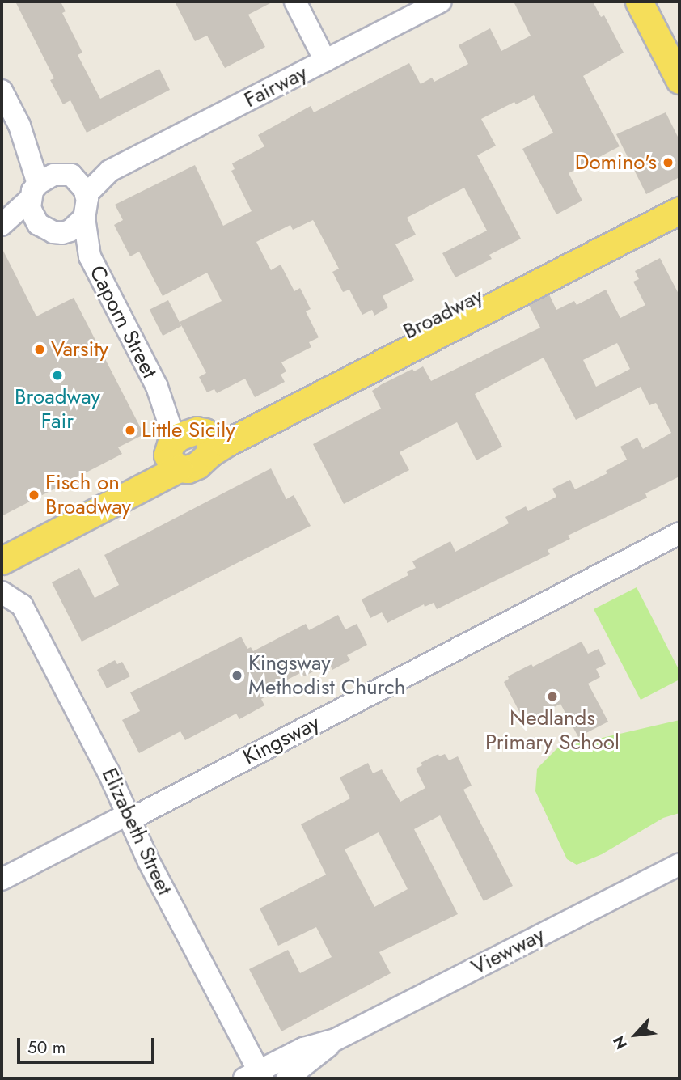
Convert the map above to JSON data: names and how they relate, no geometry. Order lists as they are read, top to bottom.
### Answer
{
  "streets": {
    "main road": ["Broadway"],
    "street": [
      "Fairway",
      "Caporn Street",
      "Kingsway",
      "Elizabeth Street",
      "Viewway"
    ]
  },
  "crossings": [
    ["Fairway", "Caporn Street"],
    ["Broadway", "Caporn Street"],
    ["Kingsway", "Elizabeth Street"],
    ["Elizabeth Street", "Viewway"]
  ],
  "places": [
    "Domino's",
    "Varsity",
    "Broadway Fair",
    "Little Sicily",
    "Fisch on Broadway",
    "Kingsway Methodist Church",
    "Nedlands Primary School"
  ],
  "scale_bar": "50 m",
  "north": "bottom left"
}
